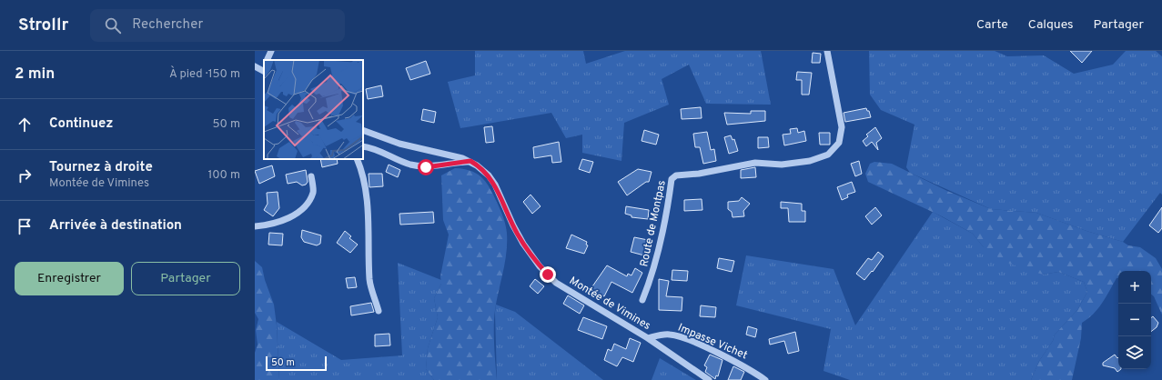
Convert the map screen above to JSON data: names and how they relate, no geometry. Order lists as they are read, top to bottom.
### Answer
{
  "streets": {
    "street": ["Route de Montpas", "Montée de Vimines", "Impasse Vichet"]
  },
  "crossings": [
    ["Montée de Vimines", "Impasse Vichet"]
  ],
  "scale_bar": "50 m",
  "page": {
    "header": "Strollr",
    "search": "Rechercher",
    "nav": ["Carte", "Calques", "Partager"],
    "heading": ["2 min", "À pied · 150 m"],
    "list": [
      ["Continuez", "50 m"],
      ["Tournez à droite", "Montée de Vimines", "100 m"],
      "Arrivée à destination"
    ],
    "buttons": ["Enregistrer", "Partager"],
    "map_buttons": ["+", "−"],
    "scale": "50 m"
  }
}
